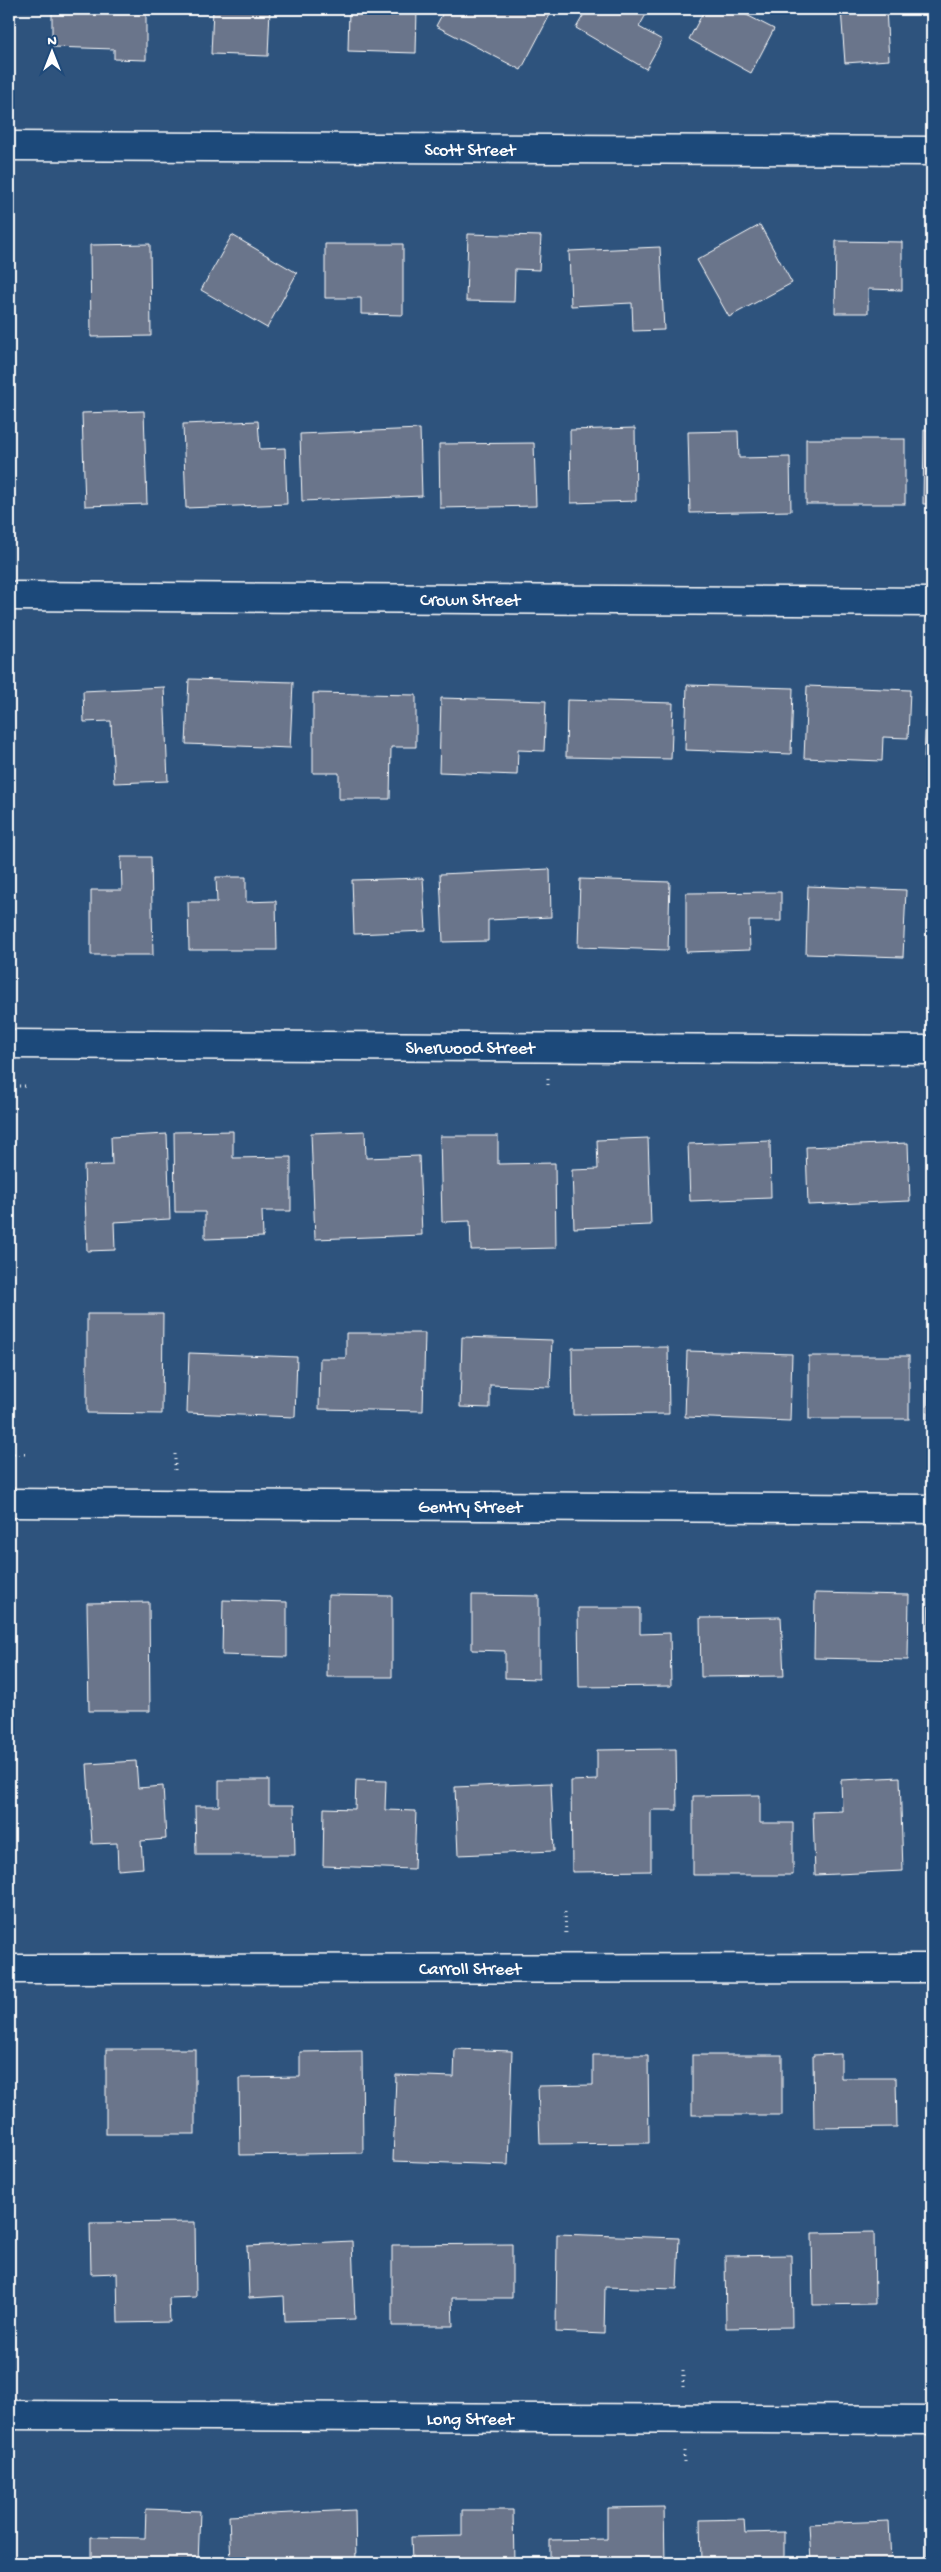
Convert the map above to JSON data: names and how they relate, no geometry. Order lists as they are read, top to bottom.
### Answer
{
  "streets": {
    "street": [
      "Scott Street",
      "Crown Street",
      "Sherwood Street",
      "Gentry Street",
      "Carroll Street",
      "Long Street"
    ]
  },
  "north": "top"
}
